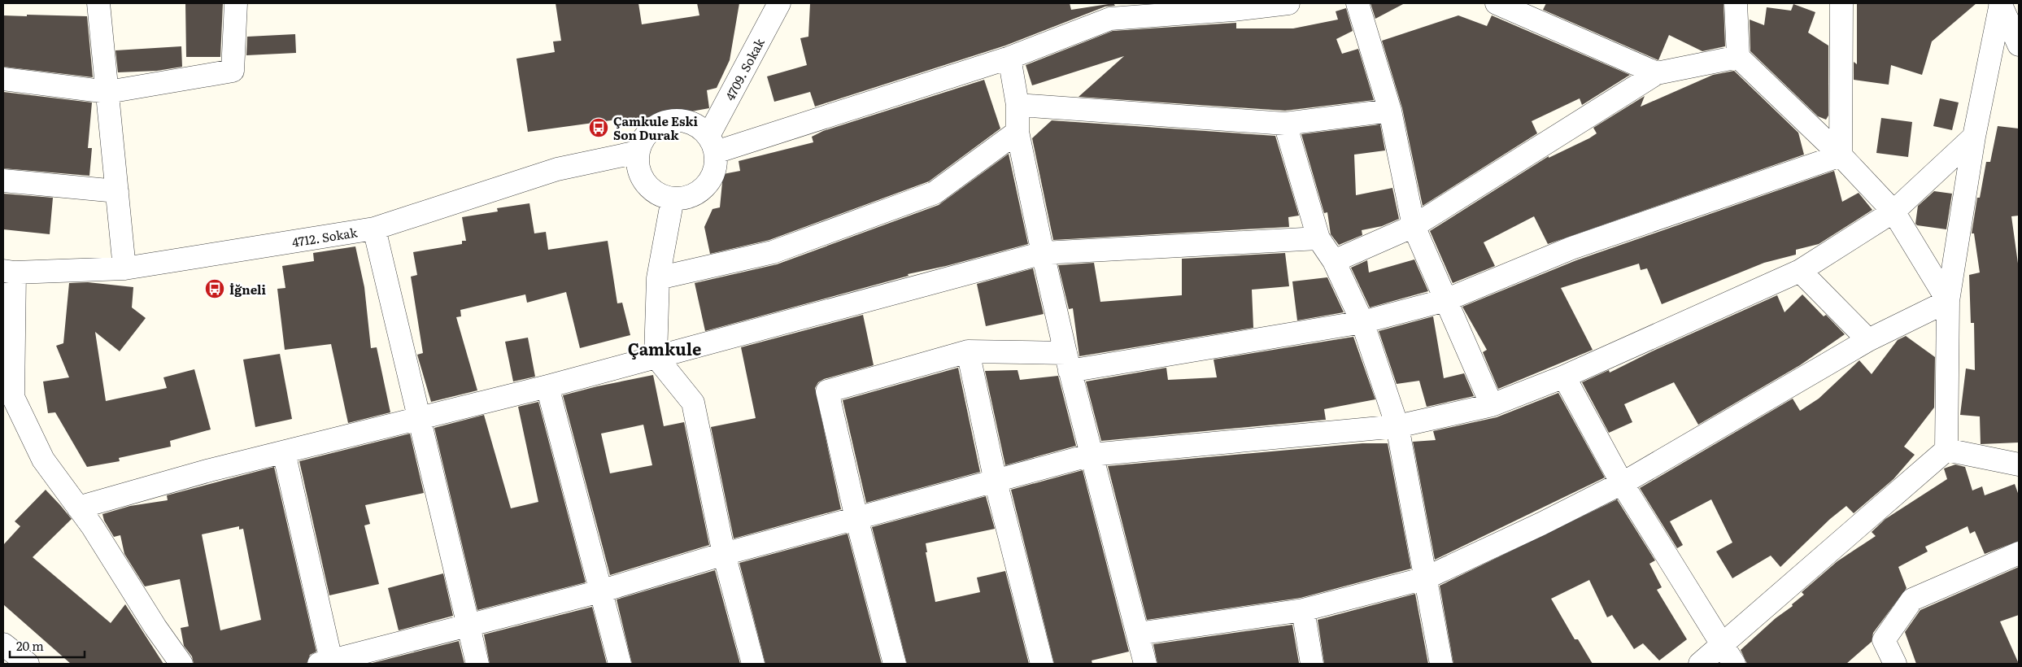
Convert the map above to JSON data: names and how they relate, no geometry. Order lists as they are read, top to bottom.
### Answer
{
  "streets": {
    "street": ["4709. Sokak", "4712. Sokak"]
  },
  "crossings": [
    ["4709. Sokak", "4712. Sokak"]
  ],
  "districts": ["Çamkule"],
  "places": {
    "bus stop": ["Çamkule Eski Son Durak", "İğneli"]
  },
  "scale_bar": "20 m"
}
